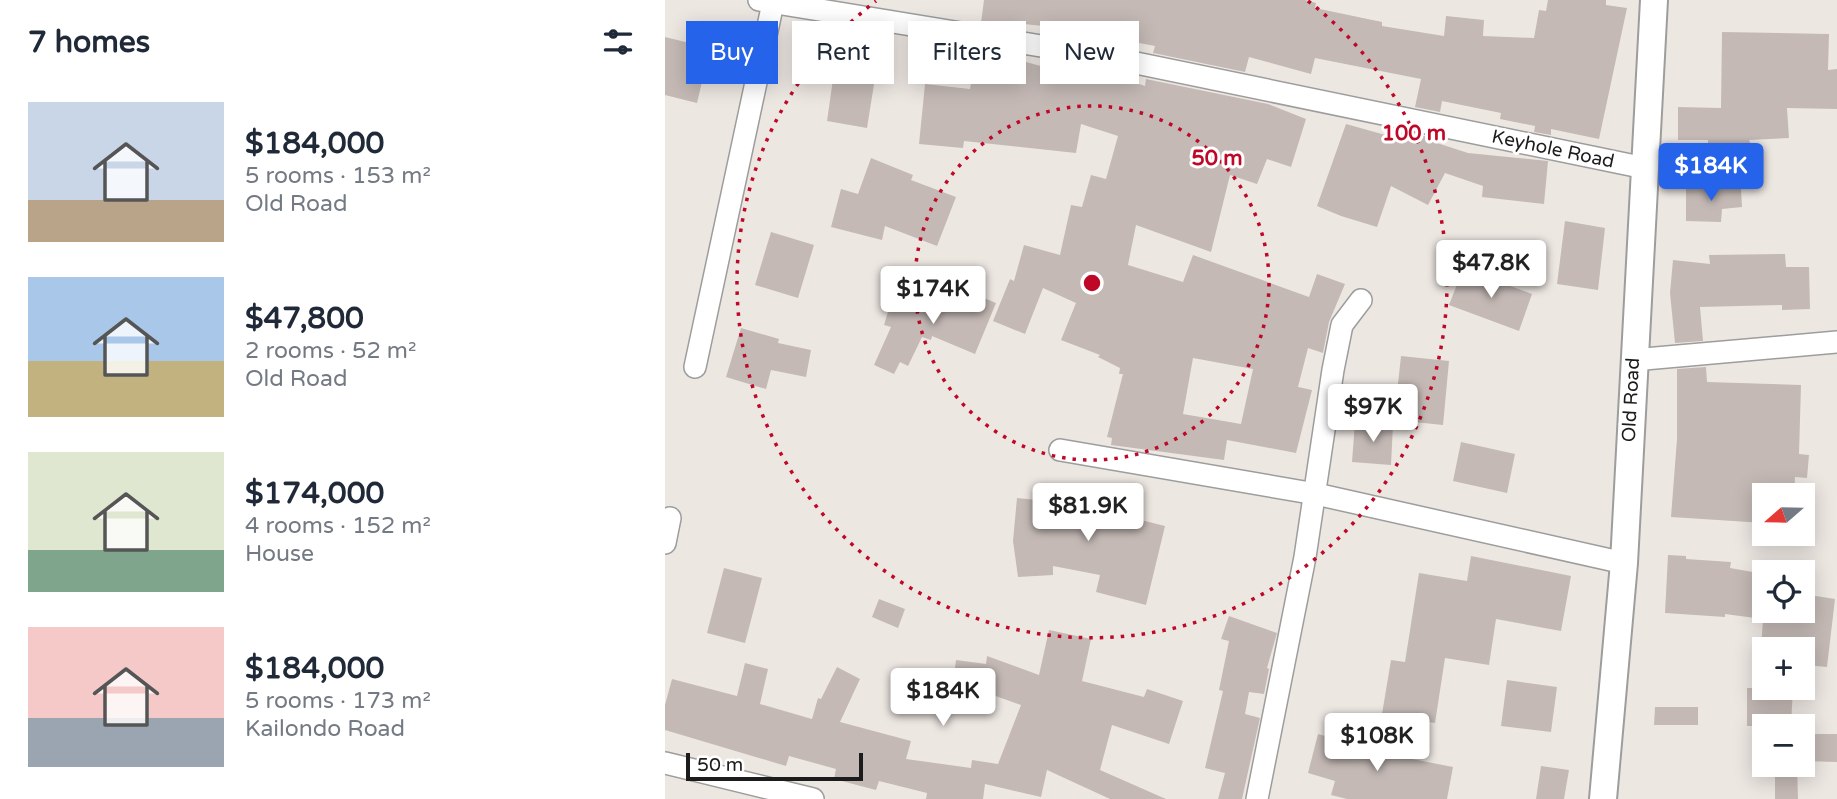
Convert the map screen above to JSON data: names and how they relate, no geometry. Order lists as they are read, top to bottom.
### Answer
{
  "streets": {
    "street": ["Keyhole Road", "Old Road"]
  },
  "crossings": [
    ["Keyhole Road", "Old Road"]
  ],
  "scale_bar": "50 m",
  "north": "left",
  "page": {
    "heading": "7 homes",
    "chip": [
      "Buy",
      "Rent",
      "Filters",
      "New"
    ],
    "list": [
      {
        "name": "$184,000",
        "note": "5 rooms · 153 m² · Old Road"
      },
      {
        "name": "$47,800",
        "note": "2 rooms · 52 m² · Old Road"
      },
      {
        "name": "$174,000",
        "note": "4 rooms · 152 m² · House"
      },
      {
        "name": "$184,000",
        "note": "5 rooms · 173 m² · Kailondo Road"
      }
    ],
    "price": [
      "$184K",
      "$47.8K",
      "$174K",
      "$97K",
      "$81.9K",
      "$184K",
      "$108K"
    ],
    "map_buttons": ["+", "−"],
    "scale": "50 m"
  },
  "rings": ["100 m", "50 m"]
}
